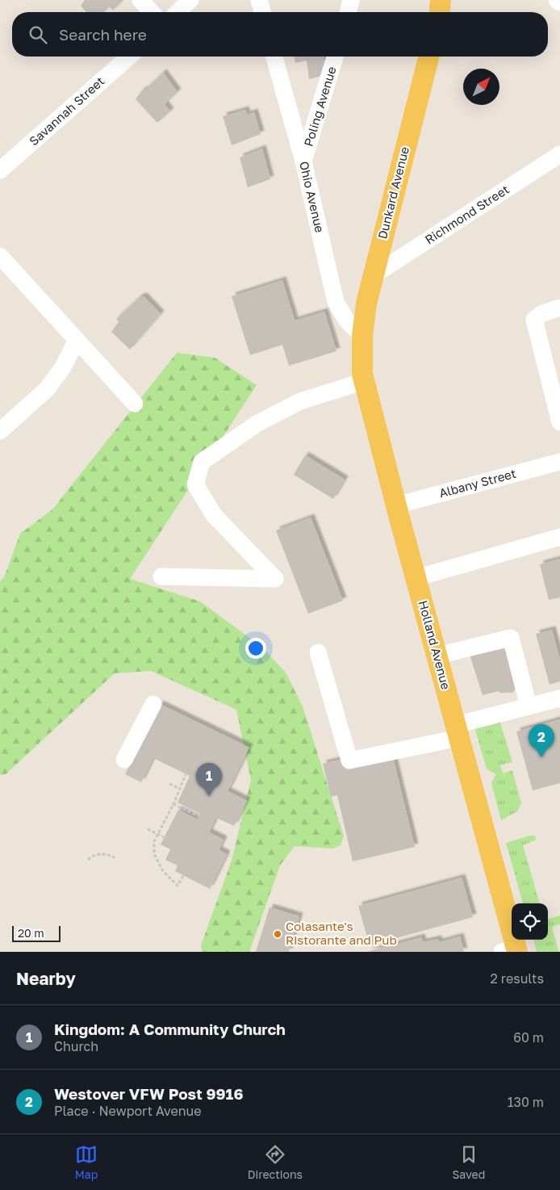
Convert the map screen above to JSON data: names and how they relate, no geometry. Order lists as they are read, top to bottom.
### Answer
{
  "streets": {
    "main road": ["Dunkard Avenue", "Holland Avenue"],
    "street": [
      "Poling Avenue",
      "Savannah Street",
      "Ohio Avenue",
      "Richmond Street",
      "Albany Street"
    ]
  },
  "crossings": [
    ["Poling Avenue", "Ohio Avenue"],
    ["Dunkard Avenue", "Ohio Avenue"],
    ["Dunkard Avenue", "Richmond Street"],
    ["Dunkard Avenue", "Holland Avenue"],
    ["Ohio Avenue", "Holland Avenue"],
    ["Albany Street", "Holland Avenue"]
  ],
  "places": ["Colasante's Ristorante and Pub"],
  "scale_bar": "20 m",
  "north": "top right",
  "page": {
    "search": "Search here",
    "pins": ["2", "1"],
    "scale": "20 m",
    "heading": ["Nearby", "2 results"],
    "list": [
      {
        "mark": "1",
        "name": "Kingdom: A Community Church",
        "note": "Church",
        "value": "60 m"
      },
      {
        "mark": "2",
        "name": "Westover VFW Post 9916",
        "note": "Place · Newport Avenue",
        "value": "130 m"
      }
    ],
    "nav": ["Map", "Directions", "Saved"]
  }
}
